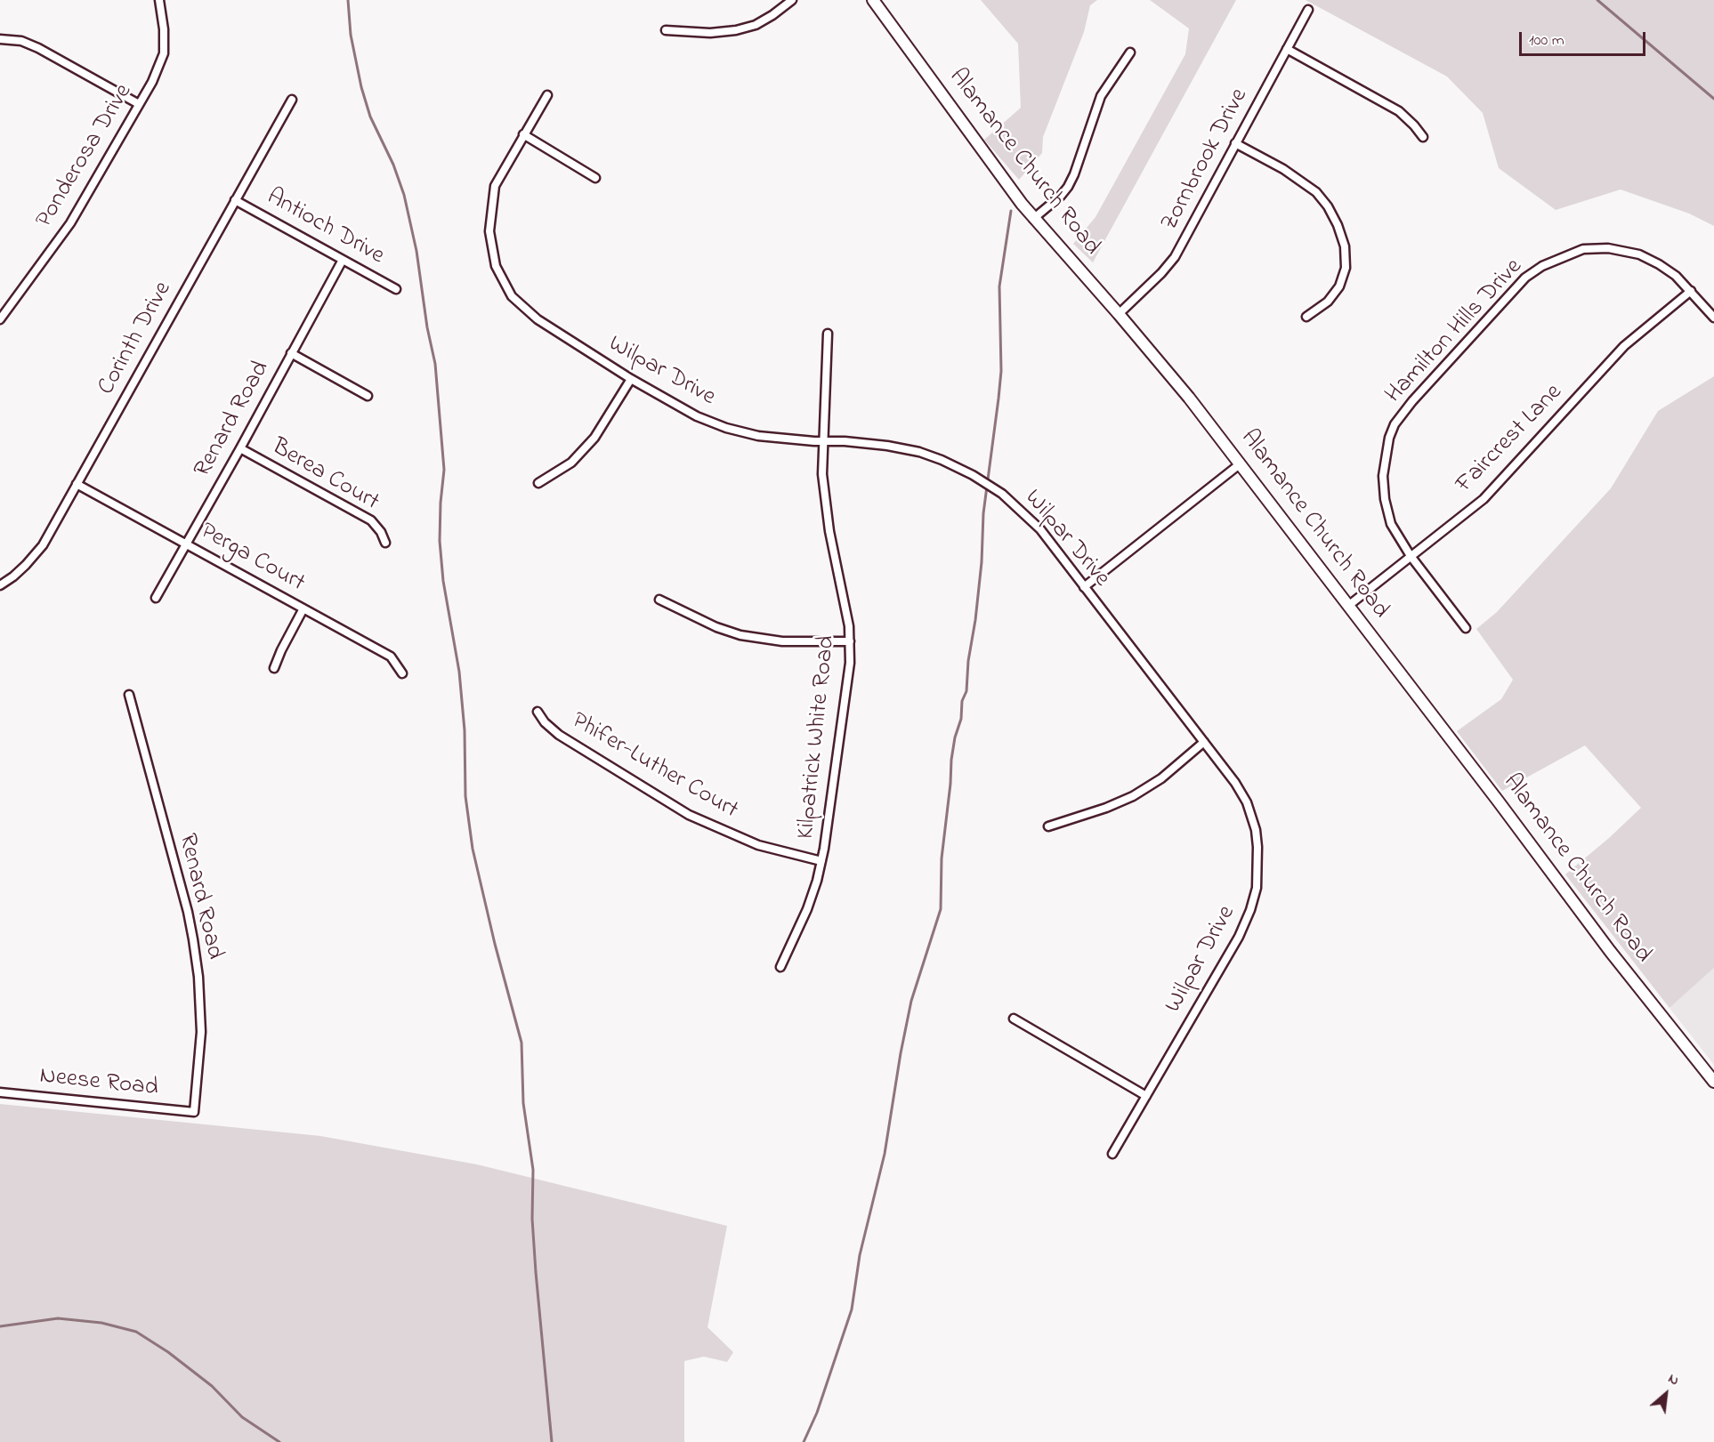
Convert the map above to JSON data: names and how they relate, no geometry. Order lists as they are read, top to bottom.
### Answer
{
  "streets": {
    "main road": ["Alamance Church Road"],
    "street": [
      "Ponderosa Drive",
      "Zornbrook Drive",
      "Antioch Drive",
      "Hamilton Hills Drive",
      "Corinth Drive",
      "Wilpar Drive",
      "Renard Road",
      "Faircrest Lane",
      "Berea Court",
      "Perga Court",
      "Kilpatrick White Road",
      "Phifer-Luther Court",
      "Neese Road"
    ]
  },
  "crossings": [
    ["Zornbrook Drive", "Alamance Church Road"],
    ["Alamance Church Road", "Faircrest Lane"],
    ["Antioch Drive", "Corinth Drive"],
    ["Antioch Drive", "Renard Road"],
    ["Hamilton Hills Drive", "Faircrest Lane"],
    ["Corinth Drive", "Perga Court"],
    ["Wilpar Drive", "Kilpatrick White Road"],
    ["Renard Road", "Berea Court"],
    ["Renard Road", "Perga Court"],
    ["Renard Road", "Neese Road"],
    ["Kilpatrick White Road", "Phifer-Luther Court"]
  ],
  "scale_bar": "100 m",
  "north": "top right"
}
